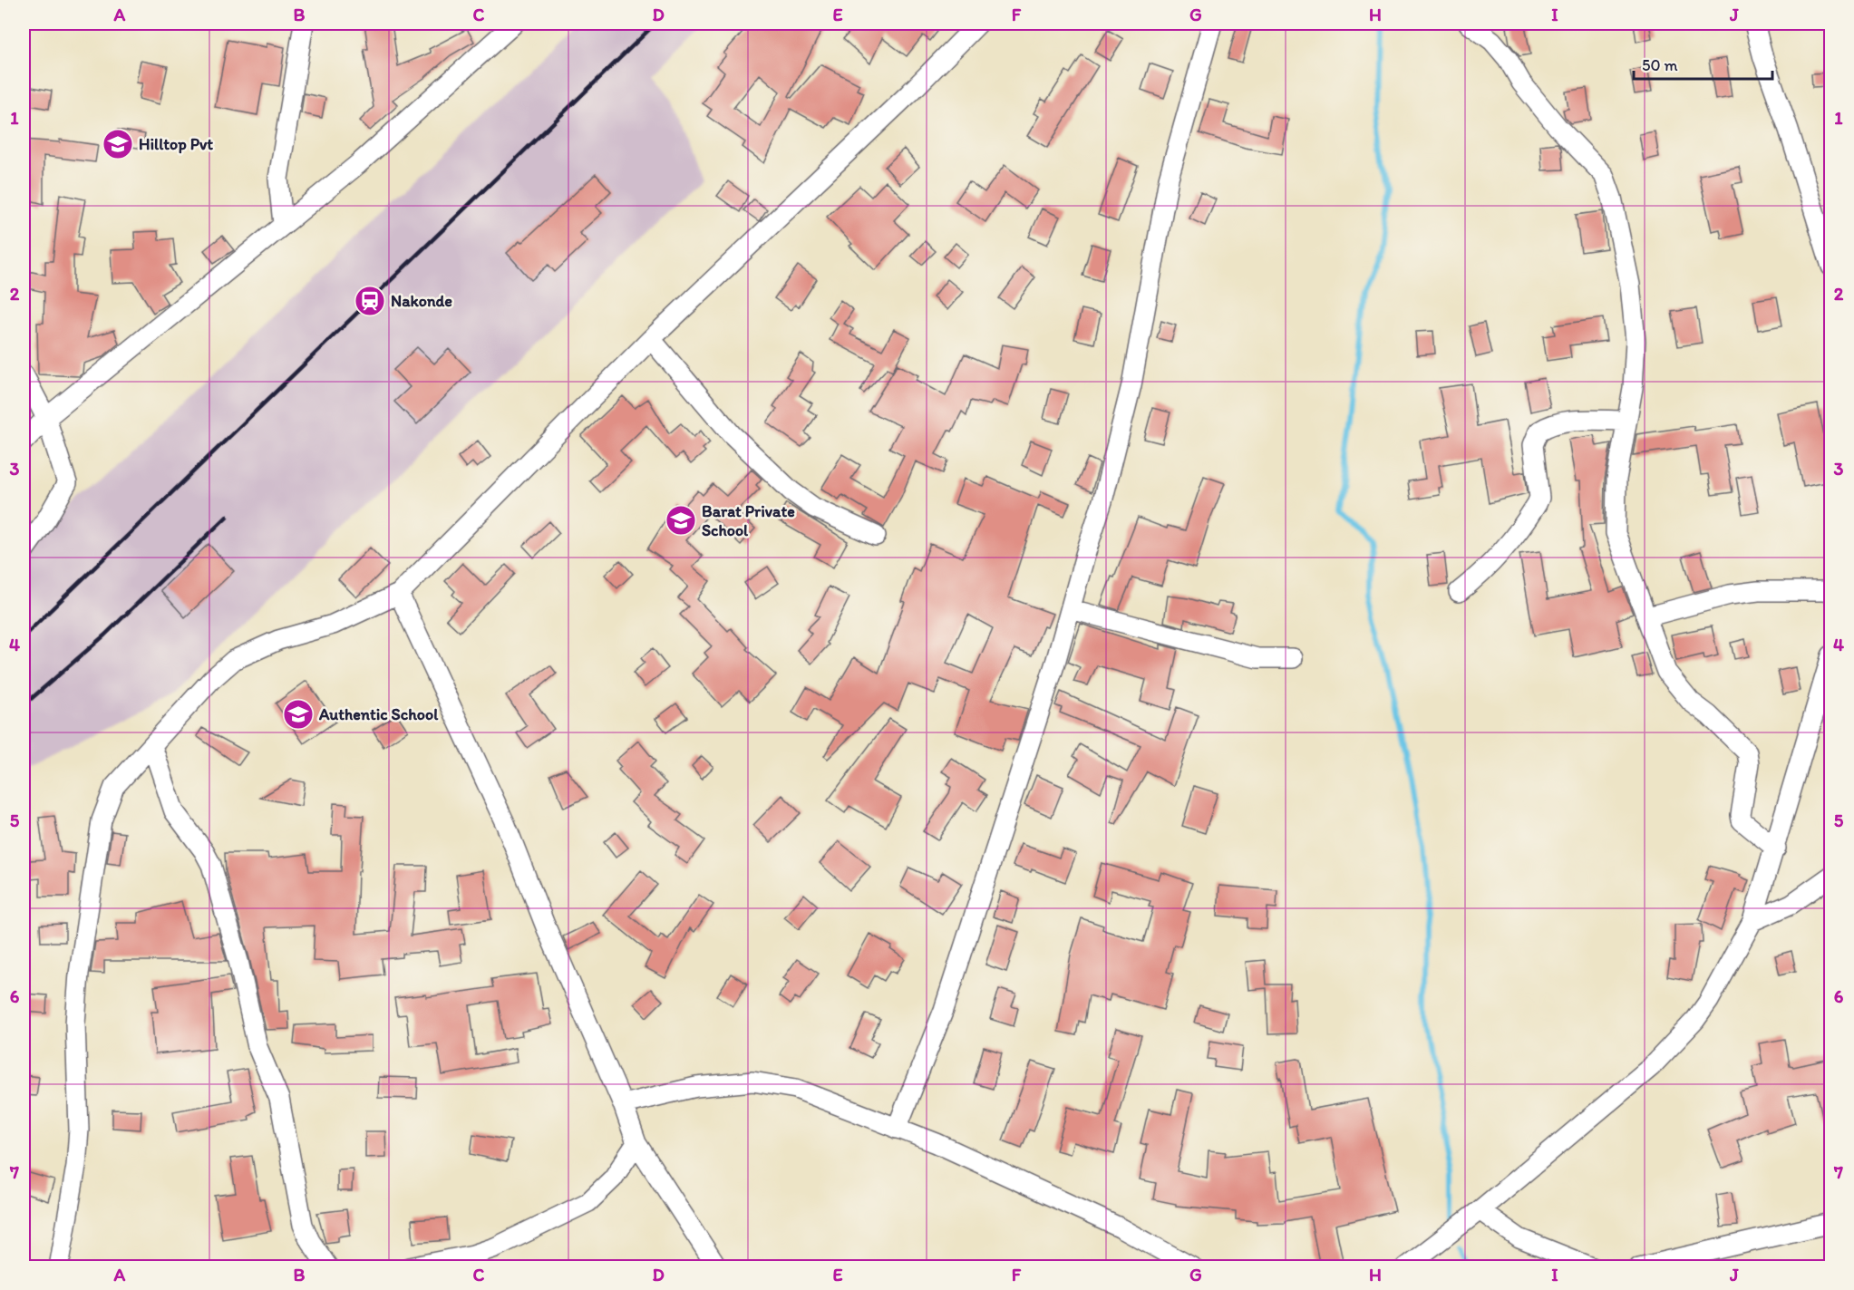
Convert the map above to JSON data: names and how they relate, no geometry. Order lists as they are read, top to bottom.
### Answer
{
  "places": {
    "school or university": ["Hilltop Pvt", "Barat Private School", "Authentic School"],
    "station": ["Nakonde"]
  },
  "scale_bar": "50 m",
  "grid": {
    "columns": [
      "A",
      "B",
      "C",
      "D",
      "E",
      "F",
      "G",
      "H",
      "I",
      "J"
    ],
    "rows": [
      "1",
      "2",
      "3",
      "4",
      "5",
      "6",
      "7"
    ]
  }
}
